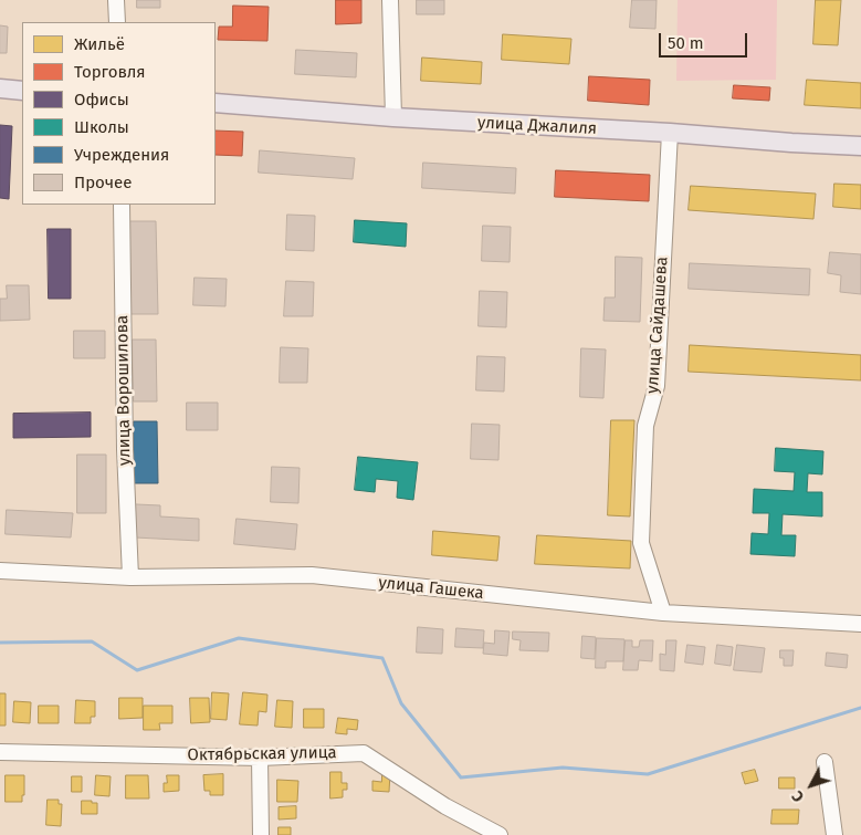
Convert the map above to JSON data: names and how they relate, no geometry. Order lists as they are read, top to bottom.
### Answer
{
  "streets": {
    "main road": ["улица Джалиля"],
    "street": [
      "улица Сайдашева",
      "улица Ворошилова",
      "улица Гашека",
      "Октябрьская улица"
    ]
  },
  "crossings": [
    ["улица Джалиля", "улица Сайдашева"],
    ["улица Сайдашева", "улица Гашека"],
    ["улица Ворошилова", "улица Гашека"]
  ],
  "legend": [
    "Жильё",
    "Торговля",
    "Офисы",
    "Школы",
    "Учреждения",
    "Прочее"
  ],
  "scale_bar": "50 m",
  "north": "bottom left"
}
